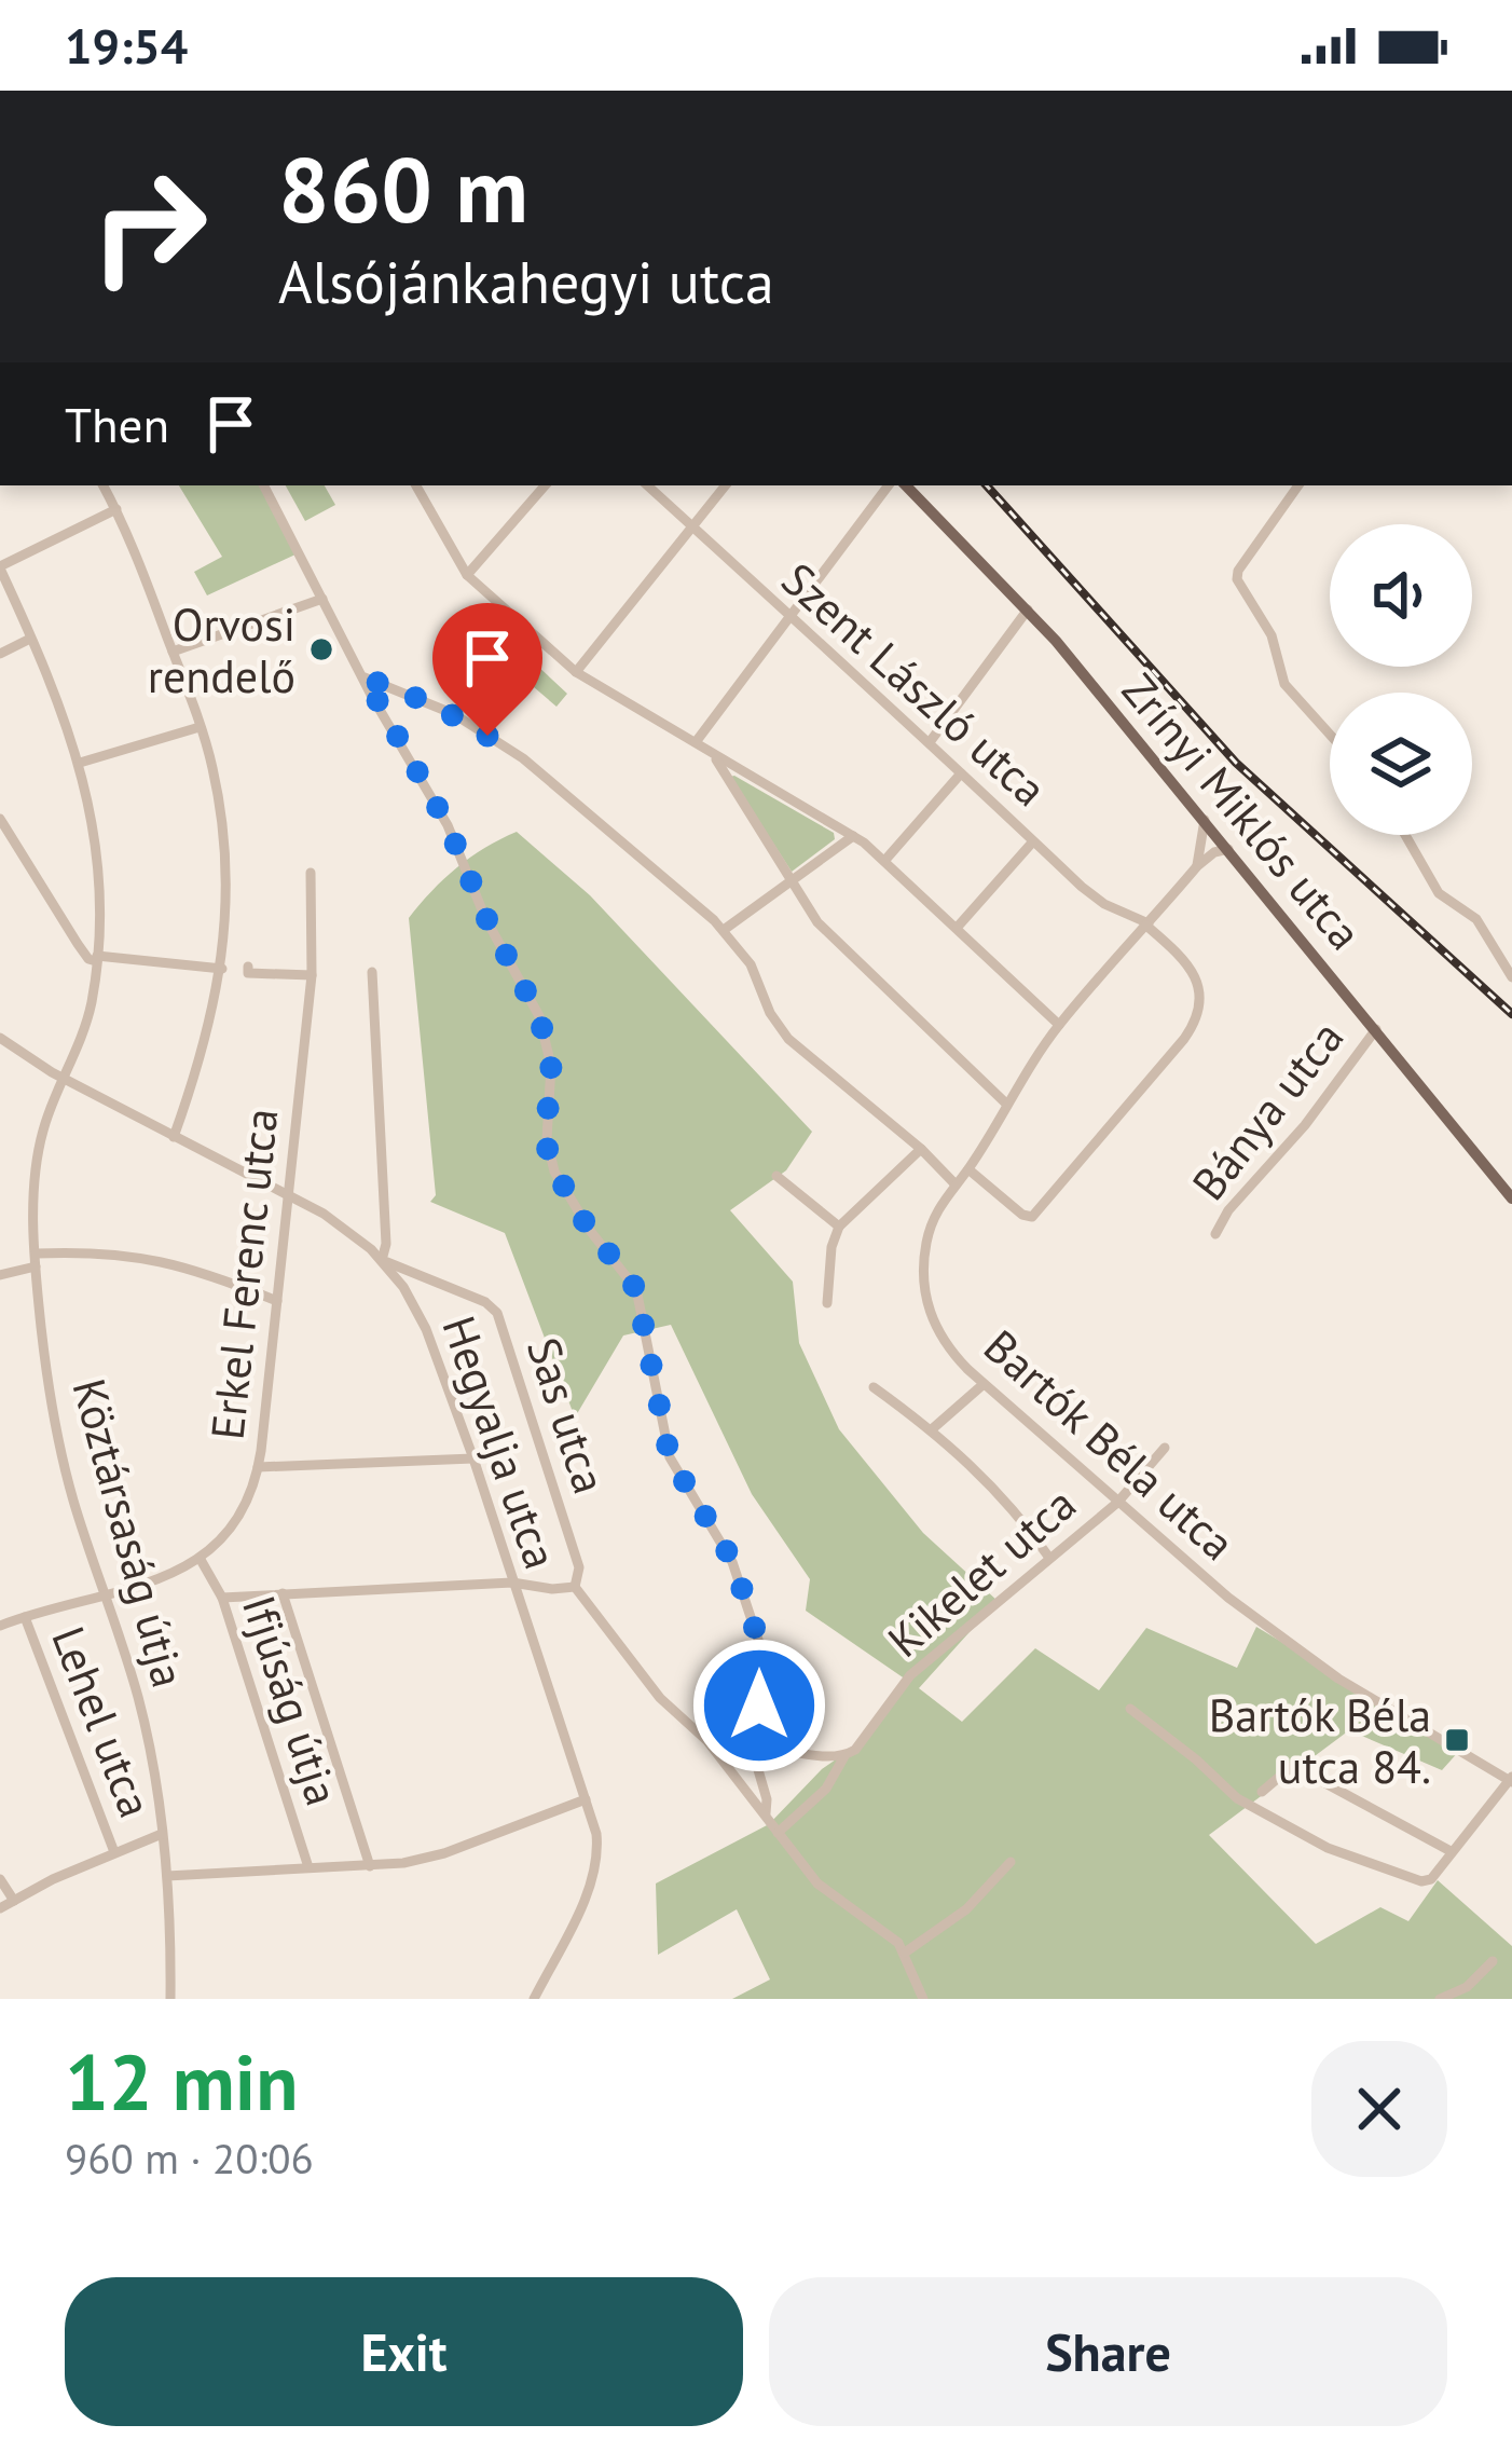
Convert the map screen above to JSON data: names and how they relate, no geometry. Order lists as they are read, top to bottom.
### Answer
{
  "streets": {
    "main road": ["Zrínyi Miklós utca"],
    "street": [
      "Szent László utca",
      "Bánya utca",
      "Erkel Ferenc utca",
      "Sas utca",
      "Hegyalja utca",
      "Bartók Béla utca",
      "Köztársaság útja",
      "Kikelet utca",
      "Ifjúság útja",
      "Lehel utca"
    ]
  },
  "crossings": [
    ["Szent László utca", "Bartók Béla utca"],
    ["Zrínyi Miklós utca", "Bánya utca"],
    ["Erkel Ferenc utca", "Hegyalja utca"],
    ["Erkel Ferenc utca", "Köztársaság útja"],
    ["Erkel Ferenc utca", "Ifjúság útja"],
    ["Erkel Ferenc utca", "Lehel utca"],
    ["Sas utca", "Hegyalja utca"],
    ["Sas utca", "Kikelet utca"],
    ["Hegyalja utca", "Köztársaság útja"],
    ["Bartók Béla utca", "Kikelet utca"]
  ],
  "places": {
    "other": ["Orvosi rendelő"],
    "transit": ["Bartók Béla utca 84."]
  },
  "page": {
    "status": "19:54",
    "turn": ["860 m", "Alsójánkahegyi utca"],
    "then": "Then",
    "heading": ["12 min", "960 m · 20:06"],
    "buttons": ["Exit", "Share"]
  }
}
